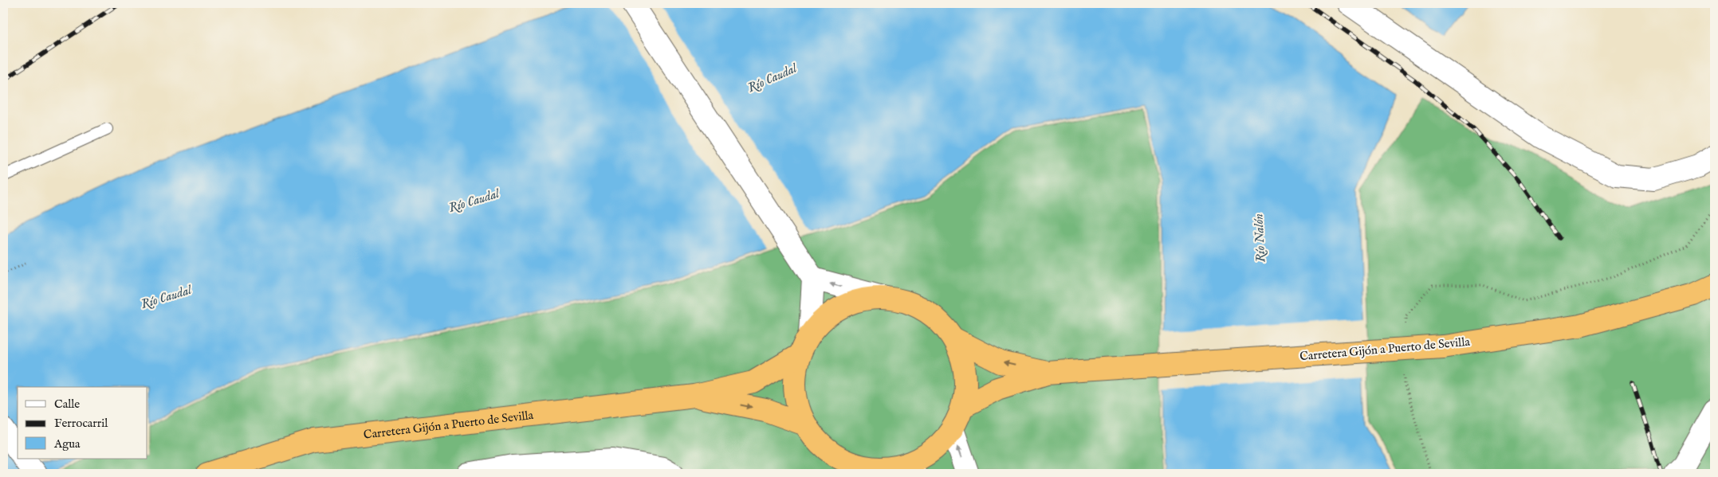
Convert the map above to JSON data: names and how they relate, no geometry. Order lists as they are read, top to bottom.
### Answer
{
  "streets": {
    "highway": ["Carretera Gijón a Puerto de Sevilla"]
  },
  "water": ["Río Caudal", "Río Nalón"],
  "legend": ["Calle", "Ferrocarril", "Agua"]
}
